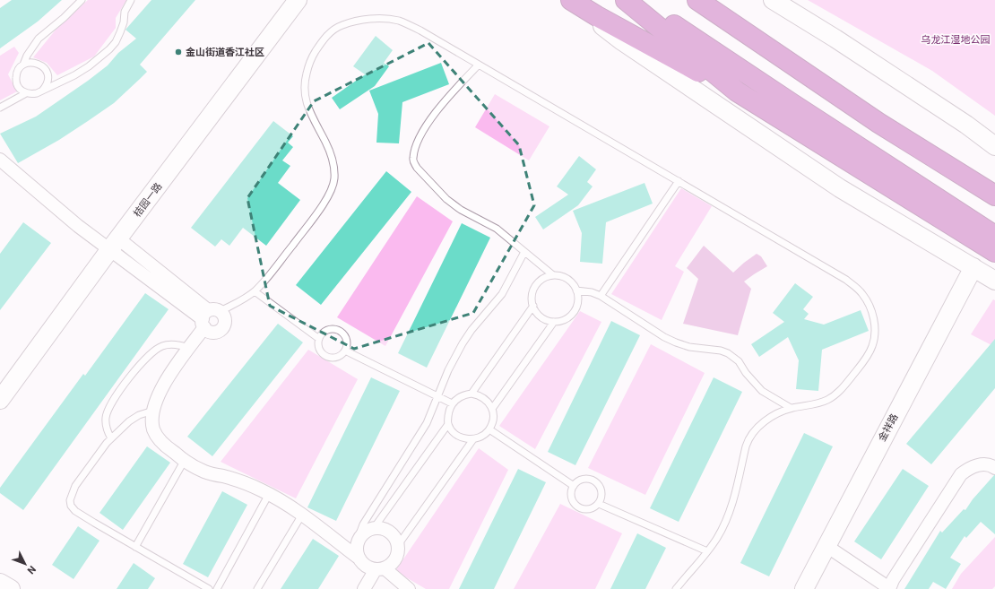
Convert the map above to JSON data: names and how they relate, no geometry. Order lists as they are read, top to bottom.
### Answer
{
  "streets": {
    "street": ["桔园一路", "金祥路"]
  },
  "parks": ["乌龙江湿地公园"],
  "places": ["金山街道香江社区"],
  "north": "bottom right"
}
